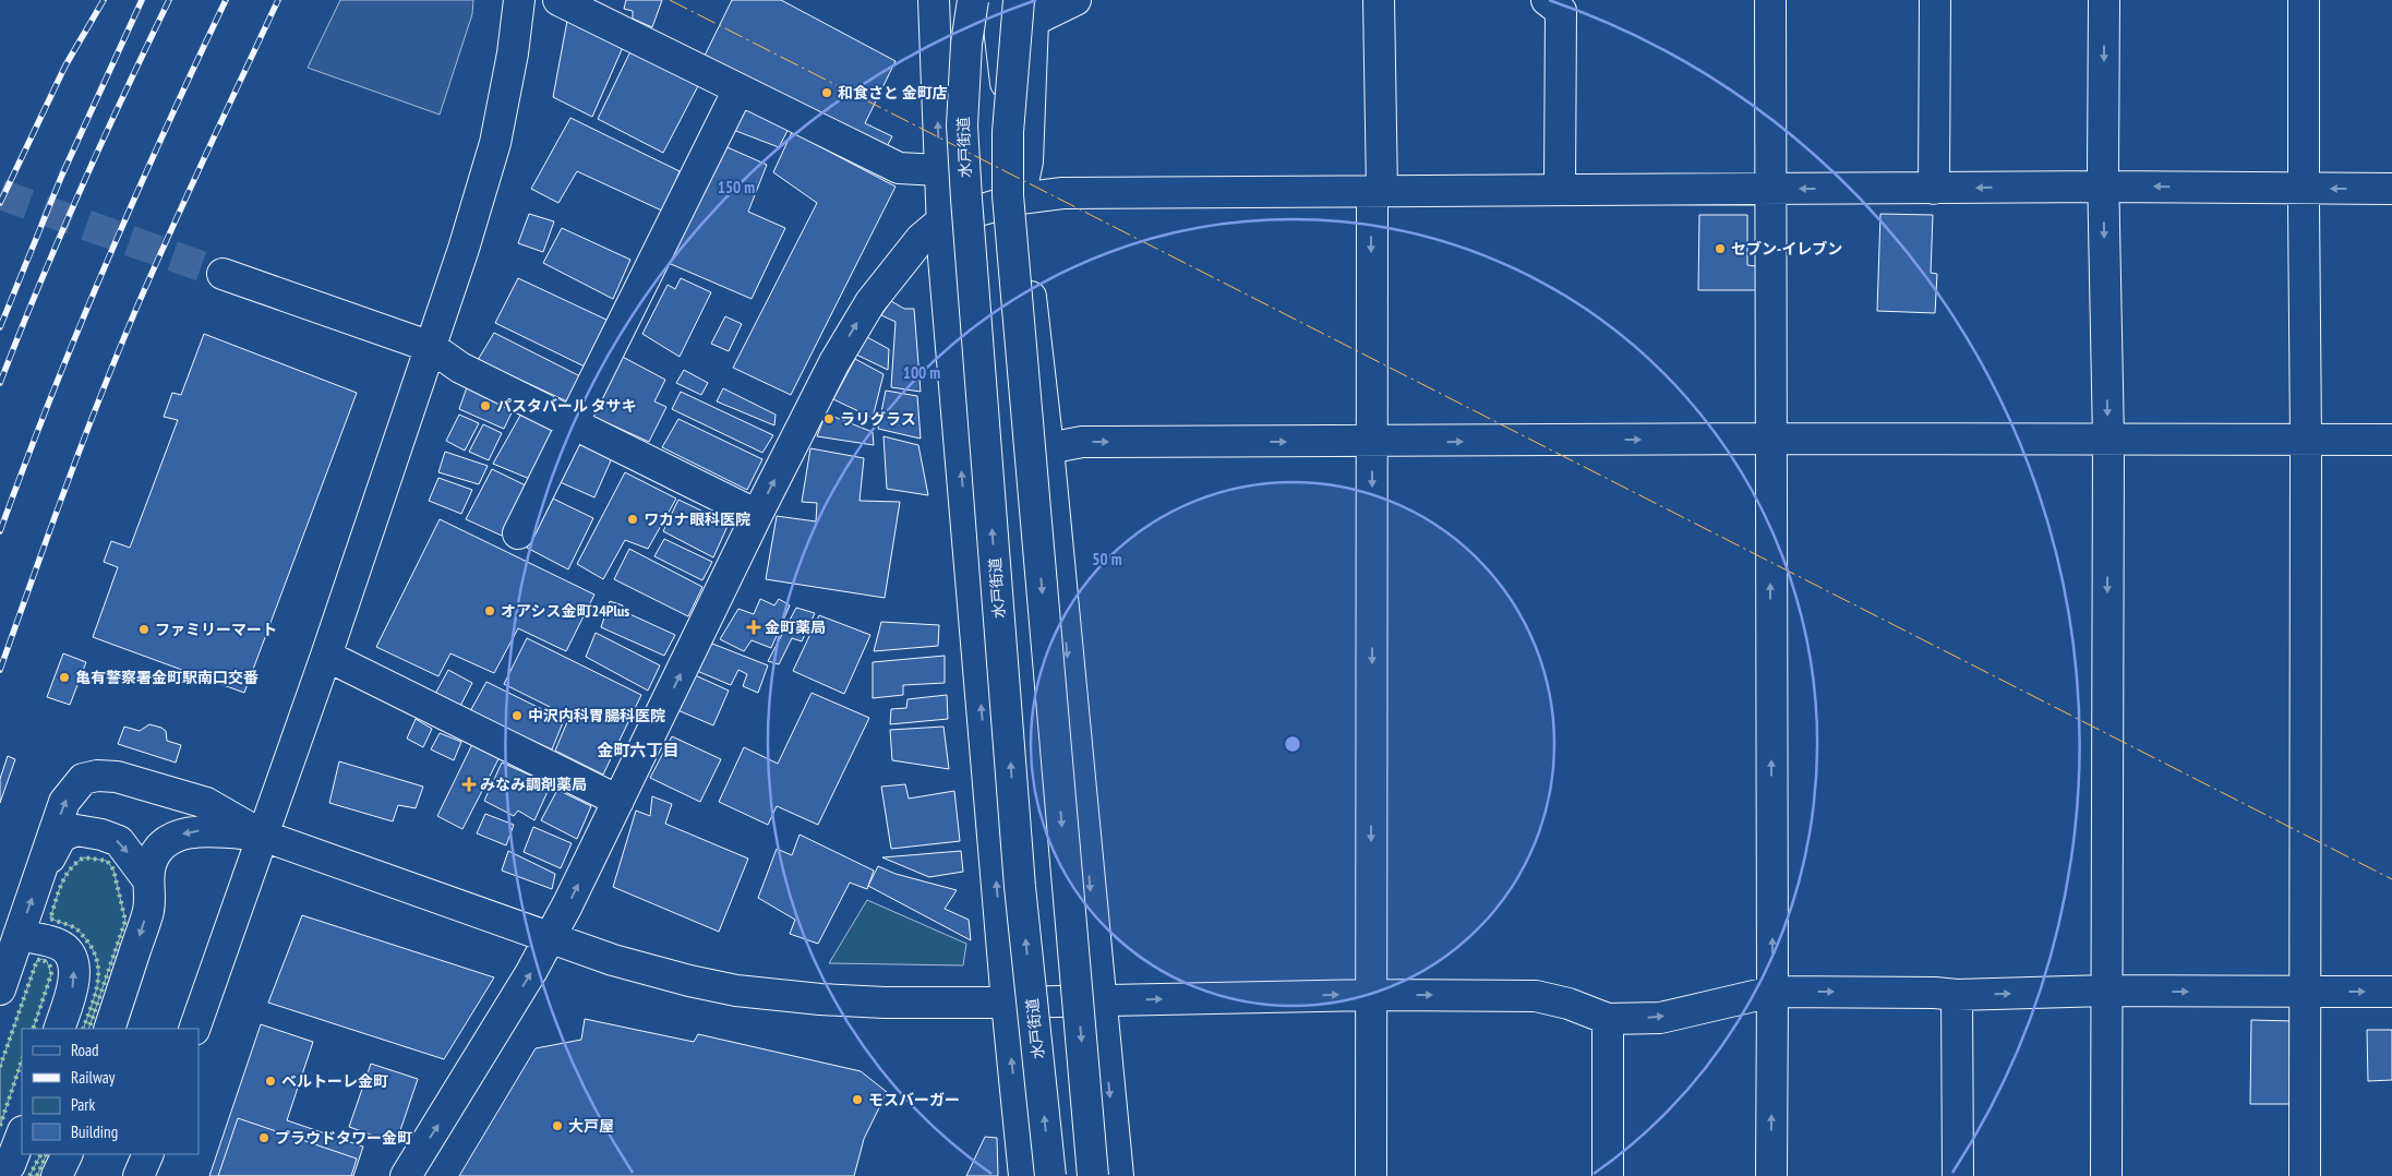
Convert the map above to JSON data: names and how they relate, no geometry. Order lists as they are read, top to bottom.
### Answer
{
  "streets": {
    "main road": ["水戸街道"]
  },
  "districts": ["金町六丁目"],
  "places": {
    "other": [
      "和食さと 金町店",
      "セブン-イレブン",
      "パスタバール タサキ",
      "ラリグラス",
      "ワカナ眼科医院",
      "オアシス金町24Plus",
      "ファミリーマート",
      "亀有警察署金町駅南口交番",
      "中沢内科胃腸科医院",
      "ベルトーレ金町",
      "モスバーガー",
      "大戸屋",
      "プラウドタワー金町"
    ],
    "health": ["金町薬局", "みなみ調剤薬局"]
  },
  "legend": [
    "Road",
    "Railway",
    "Park",
    "Building"
  ],
  "rings": ["150 m", "100 m", "50 m"]
}
